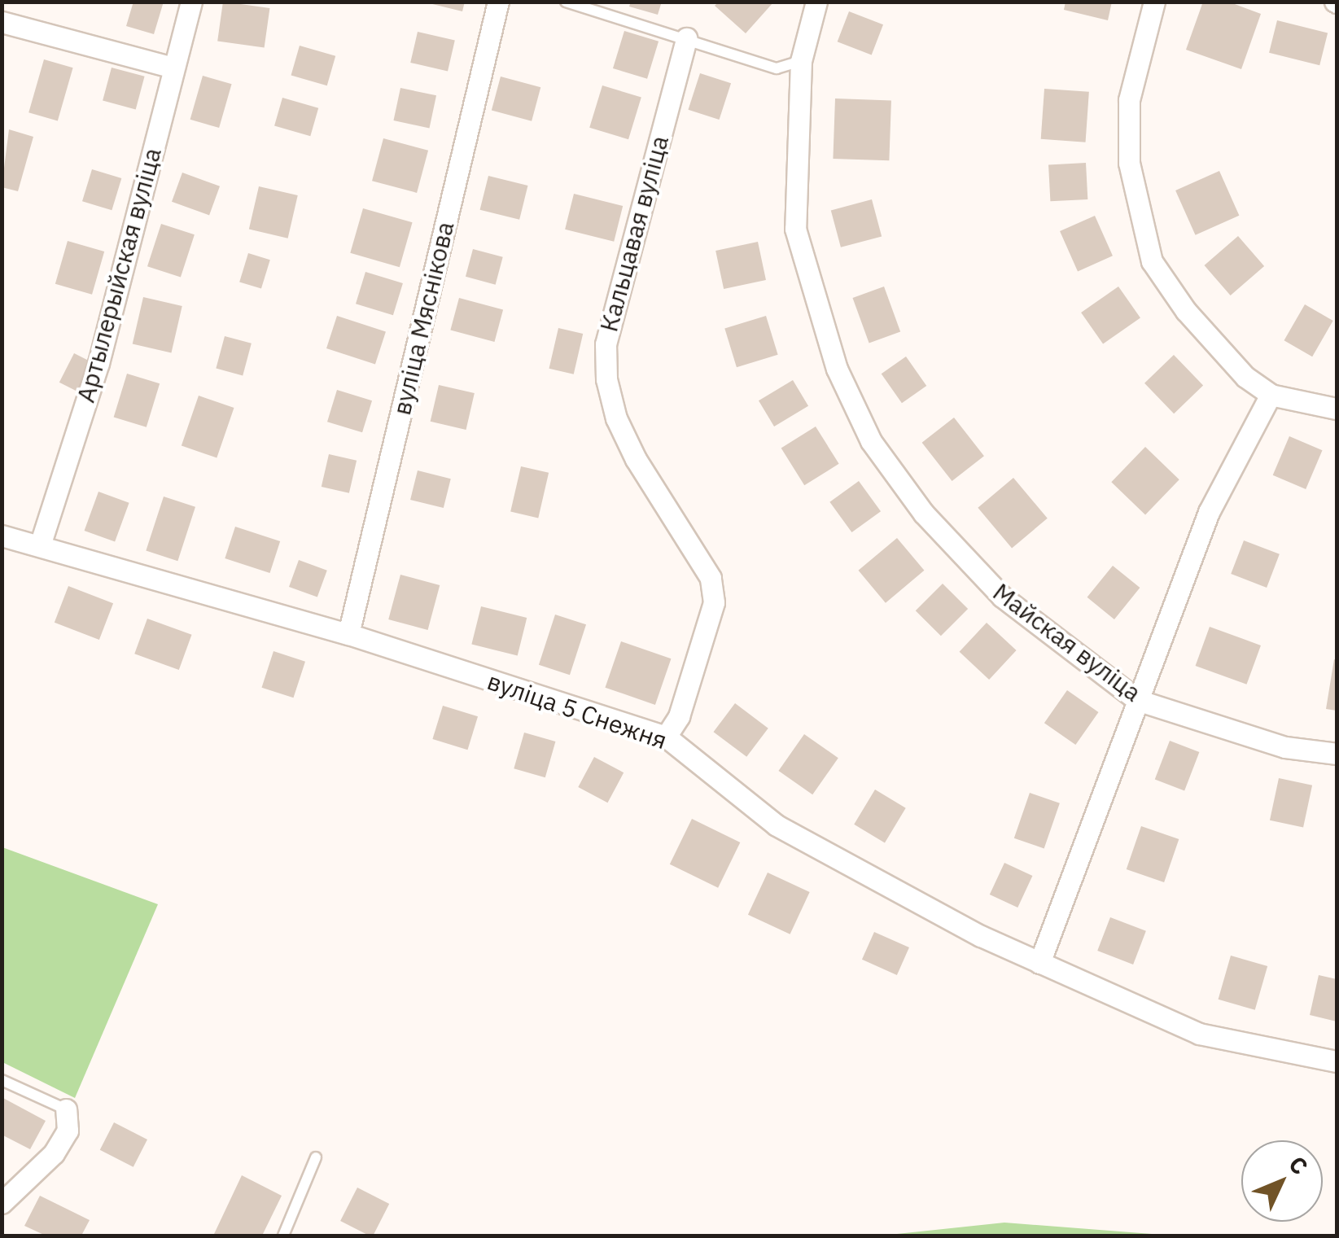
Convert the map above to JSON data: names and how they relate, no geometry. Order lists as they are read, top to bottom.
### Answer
{
  "streets": {
    "street": [
      "Кальцавая вуліца",
      "Артылерыйская вуліца",
      "вуліца Мяснікова",
      "Майская вуліца",
      "вуліца 5 Снежня"
    ]
  },
  "crossings": [
    ["Кальцавая вуліца", "вуліца 5 Снежня"],
    ["Артылерыйская вуліца", "вуліца 5 Снежня"],
    ["вуліца Мяснікова", "вуліца 5 Снежня"]
  ],
  "north": "top right"
}
